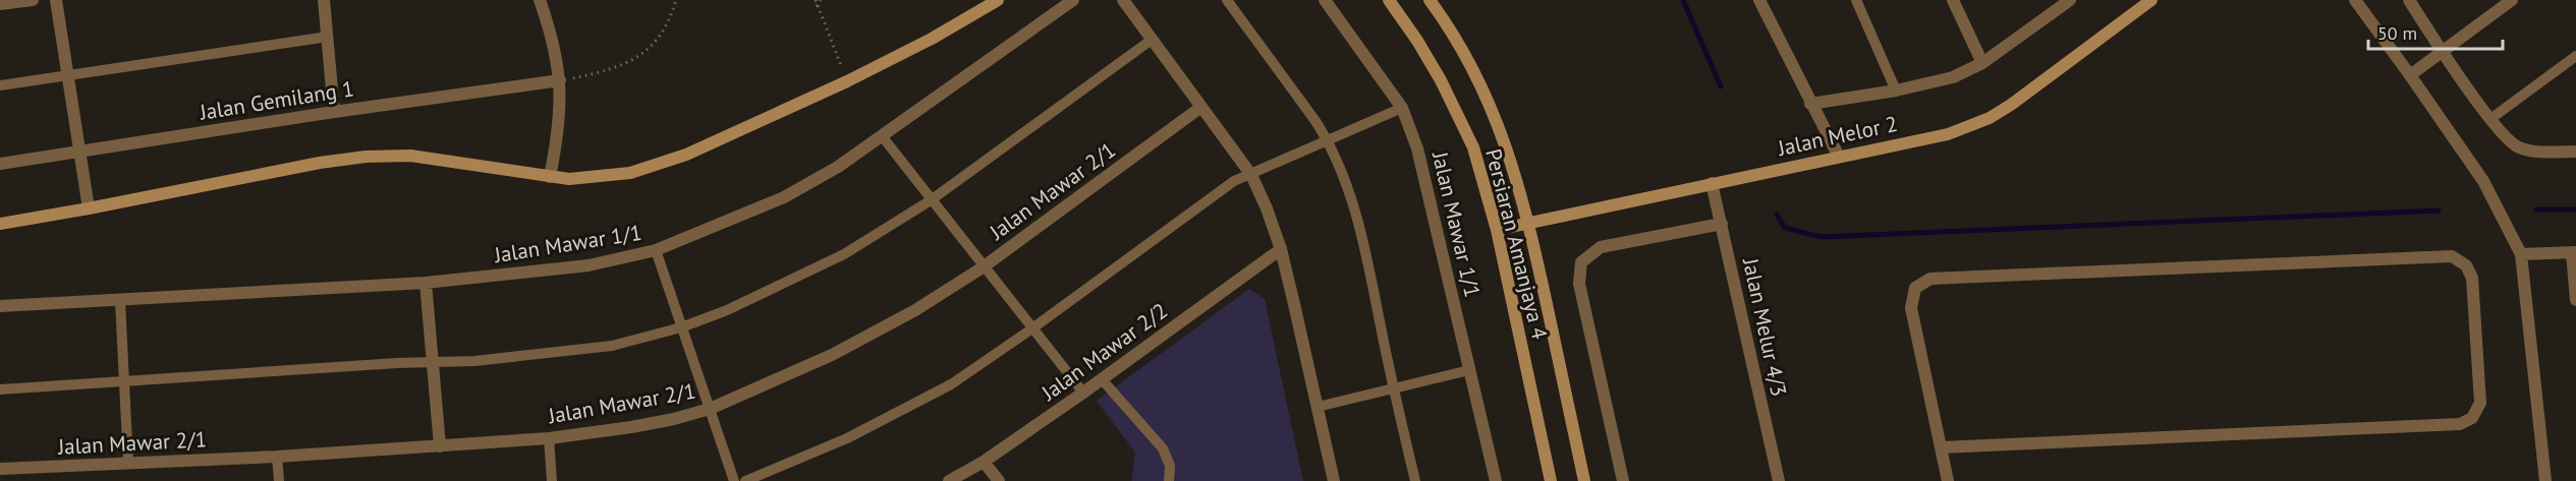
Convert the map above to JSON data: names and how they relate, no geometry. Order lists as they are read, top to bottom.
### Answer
{
  "streets": {
    "street": [
      "Jalan Gemilang 1",
      "Jalan Melor 2",
      "Jalan Mawar 2/1",
      "Jalan Mawar 1/1",
      "Persiaran Amanjaya 4",
      "Jalan Melur 4/3",
      "Jalan Mawar 2/2"
    ]
  },
  "crossings": [
    ["Jalan Melor 2", "Persiaran Amanjaya 4"],
    ["Jalan Melor 2", "Jalan Melur 4/3"]
  ],
  "scale_bar": "50 m"
}
